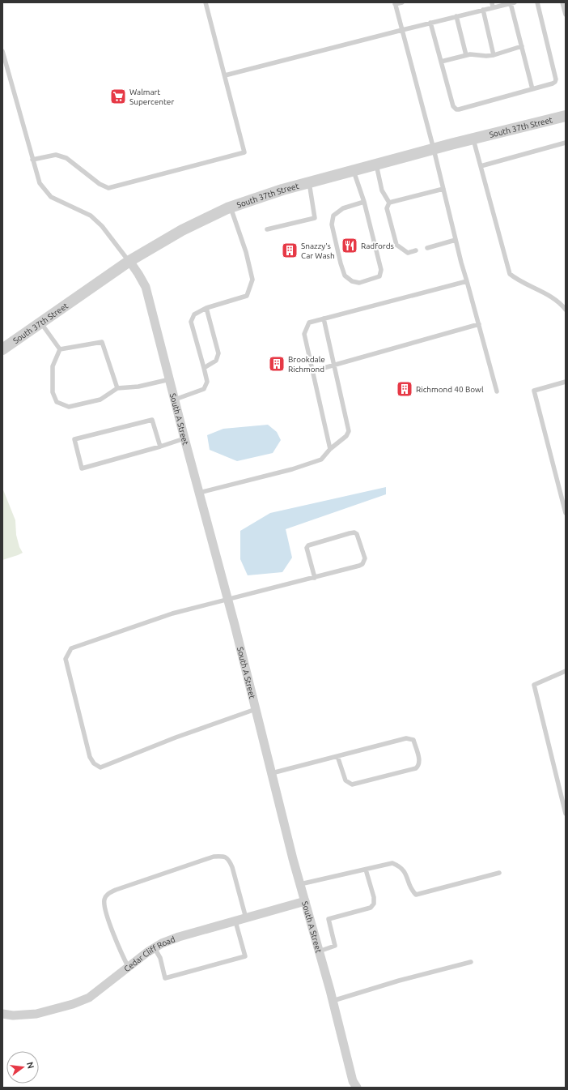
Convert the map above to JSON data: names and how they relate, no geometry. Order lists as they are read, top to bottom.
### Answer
{
  "streets": {
    "street": ["South 37th Street", "South A Street", "Cedar Cliff Road"]
  },
  "crossings": [
    ["South 37th Street", "South A Street"],
    ["South A Street", "Cedar Cliff Road"]
  ],
  "places": {
    "supermarket": ["Walmart Supercenter"],
    "restaurant": ["Radfords"],
    "building": ["Snazzy's Car Wash", "Brookdale Richmond", "Richmond 40 Bowl"]
  },
  "north": "right"
}
